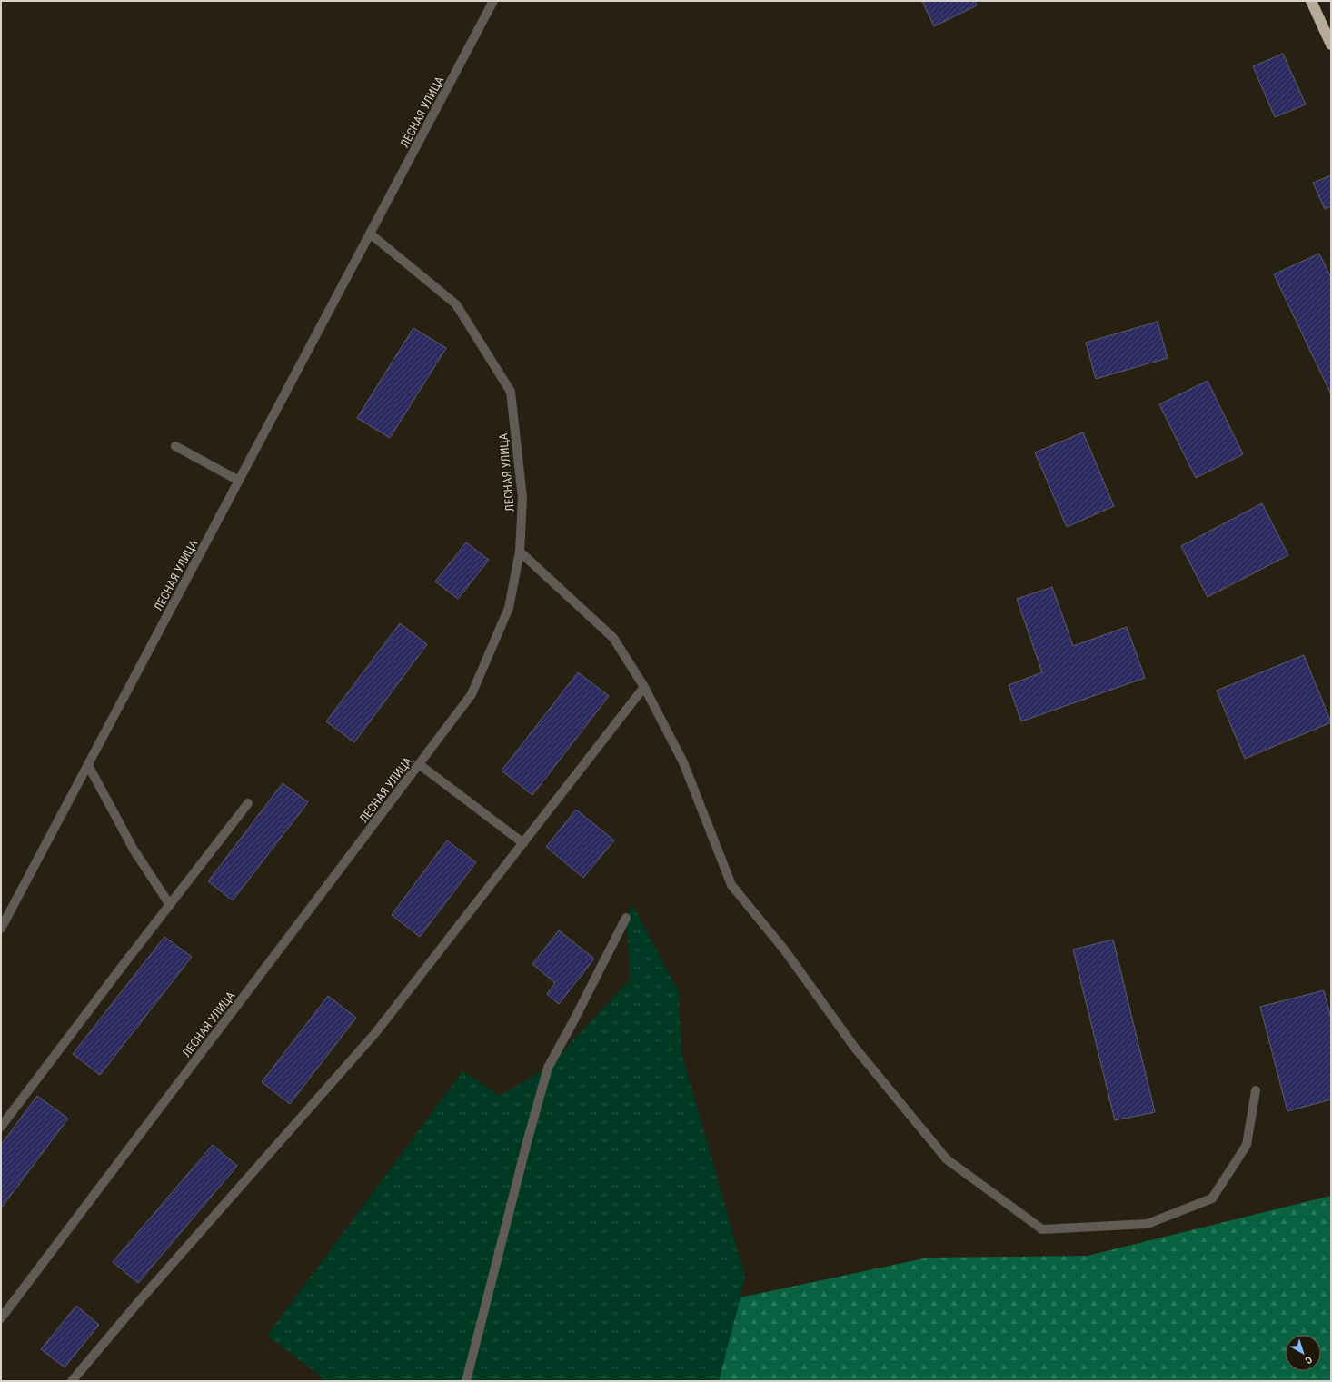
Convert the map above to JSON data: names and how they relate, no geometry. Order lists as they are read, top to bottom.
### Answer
{
  "streets": {
    "street": ["ЛЕСНАЯ УЛИЦА"]
  },
  "north": "bottom right"
}
